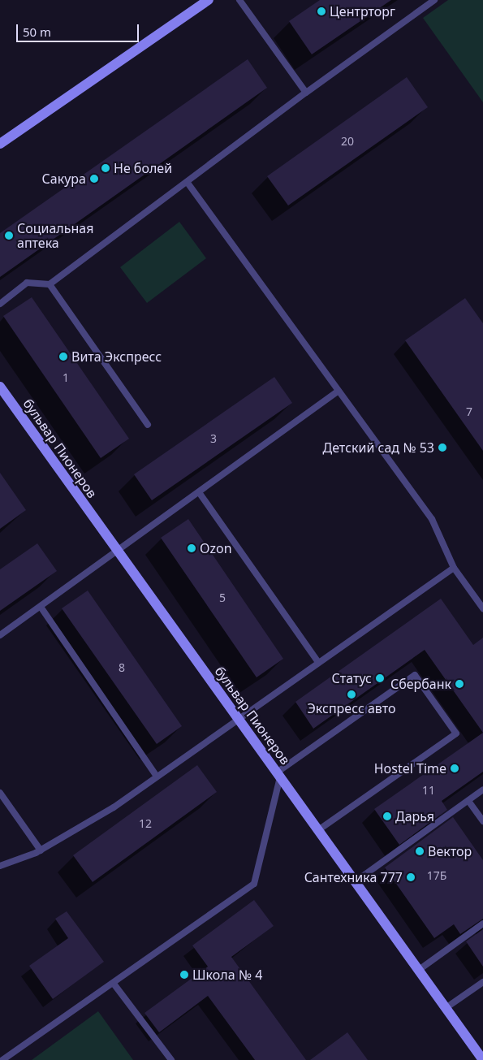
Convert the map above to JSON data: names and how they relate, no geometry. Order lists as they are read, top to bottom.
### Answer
{
  "streets": {
    "street": ["бульвар Пионеров"]
  },
  "places": [
    "Центрторг",
    "Не болей",
    "Сакура",
    "Социальная аптека",
    "Вита Экспресс",
    "Детский сад № 53",
    "Ozon",
    "Статус",
    "Сбербанк",
    "Экспресс авто",
    "Hostel Time",
    "Дарья",
    "Вектор",
    "Сантехника 777",
    "Школа № 4"
  ],
  "house_numbers": [
    "20",
    "1",
    "7",
    "3",
    "5",
    "8",
    "11",
    "12",
    "17Б"
  ],
  "scale_bar": "50 m"
}
